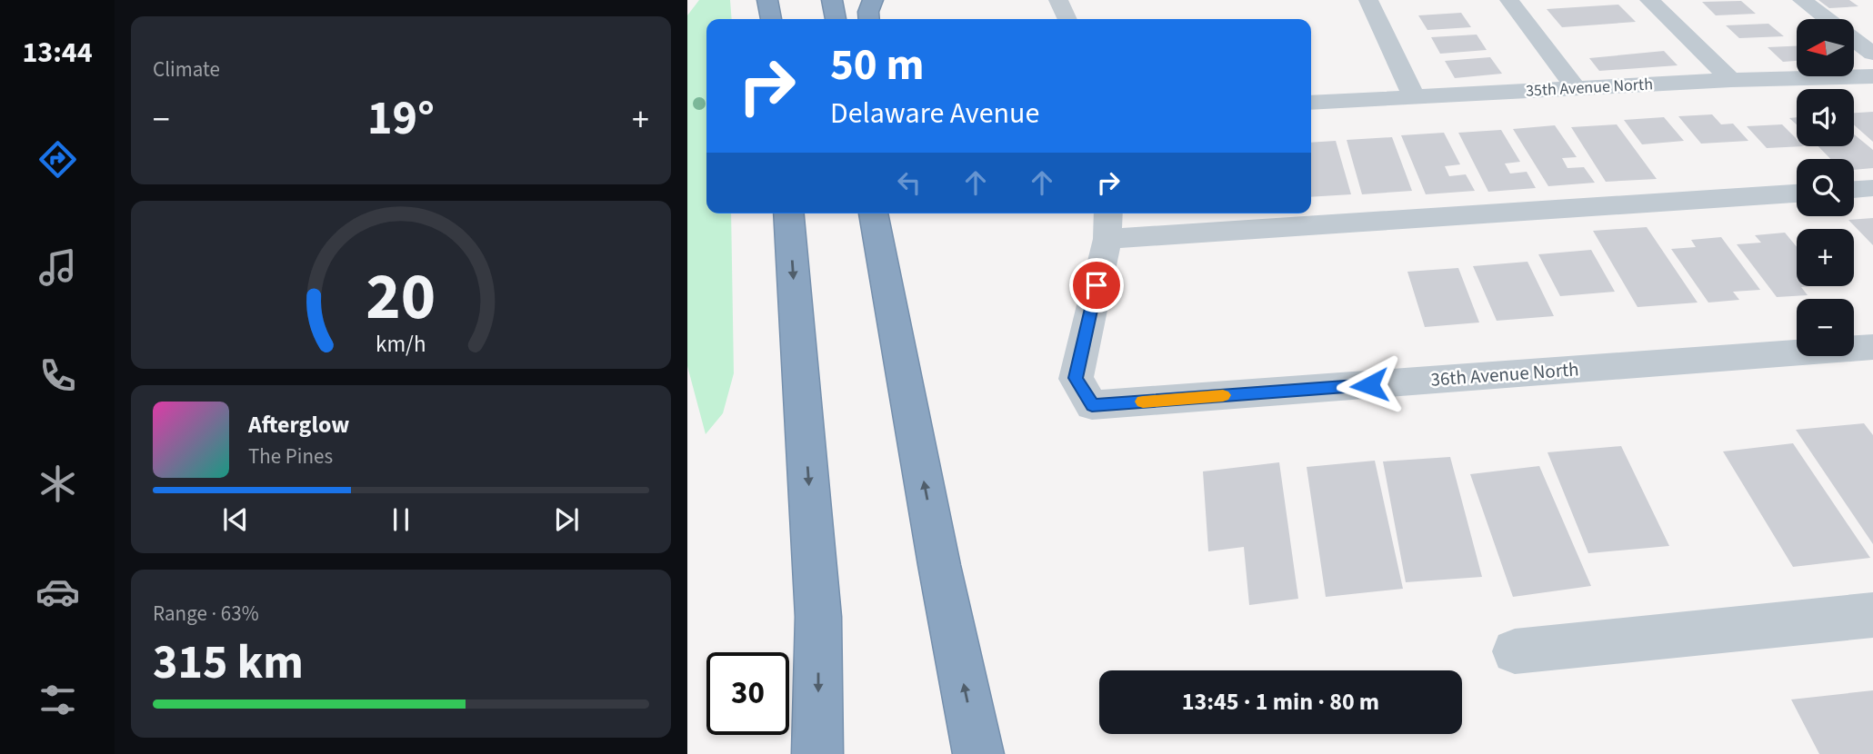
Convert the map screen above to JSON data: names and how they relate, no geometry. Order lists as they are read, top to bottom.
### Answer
{
  "streets": {
    "street": ["35th Avenue North", "36th Avenue North"]
  },
  "north": "left",
  "page": {
    "tabs": "13:44",
    "tile": [
      "Climate",
      ["Range · 63%", "315 km"]
    ],
    "map_buttons": ["+", "−"],
    "turn": ["50 m", "Delaware Avenue"],
    "heat": ["−", "19°", "+"],
    "song": ["Afterglow", "The Pines"],
    "limit": "30",
    "trip": "13:45 · 1 min · 80 m",
    "gauge": ["20", "km/h"]
  }
}
